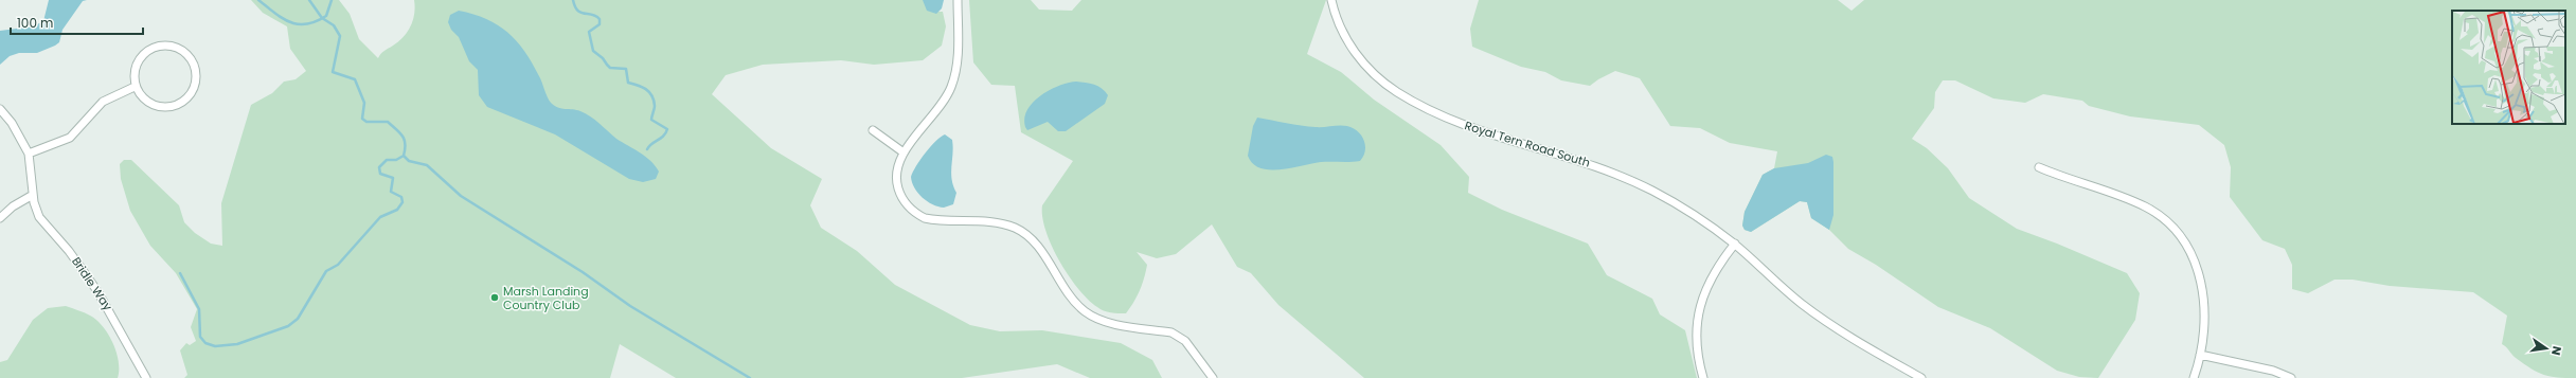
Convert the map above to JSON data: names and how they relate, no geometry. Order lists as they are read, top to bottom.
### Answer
{
  "streets": {
    "street": ["Royal Tern Road South", "Bridle Way"]
  },
  "places": ["Marsh Landing Country Club"],
  "scale_bar": "100 m",
  "north": "right"
}
